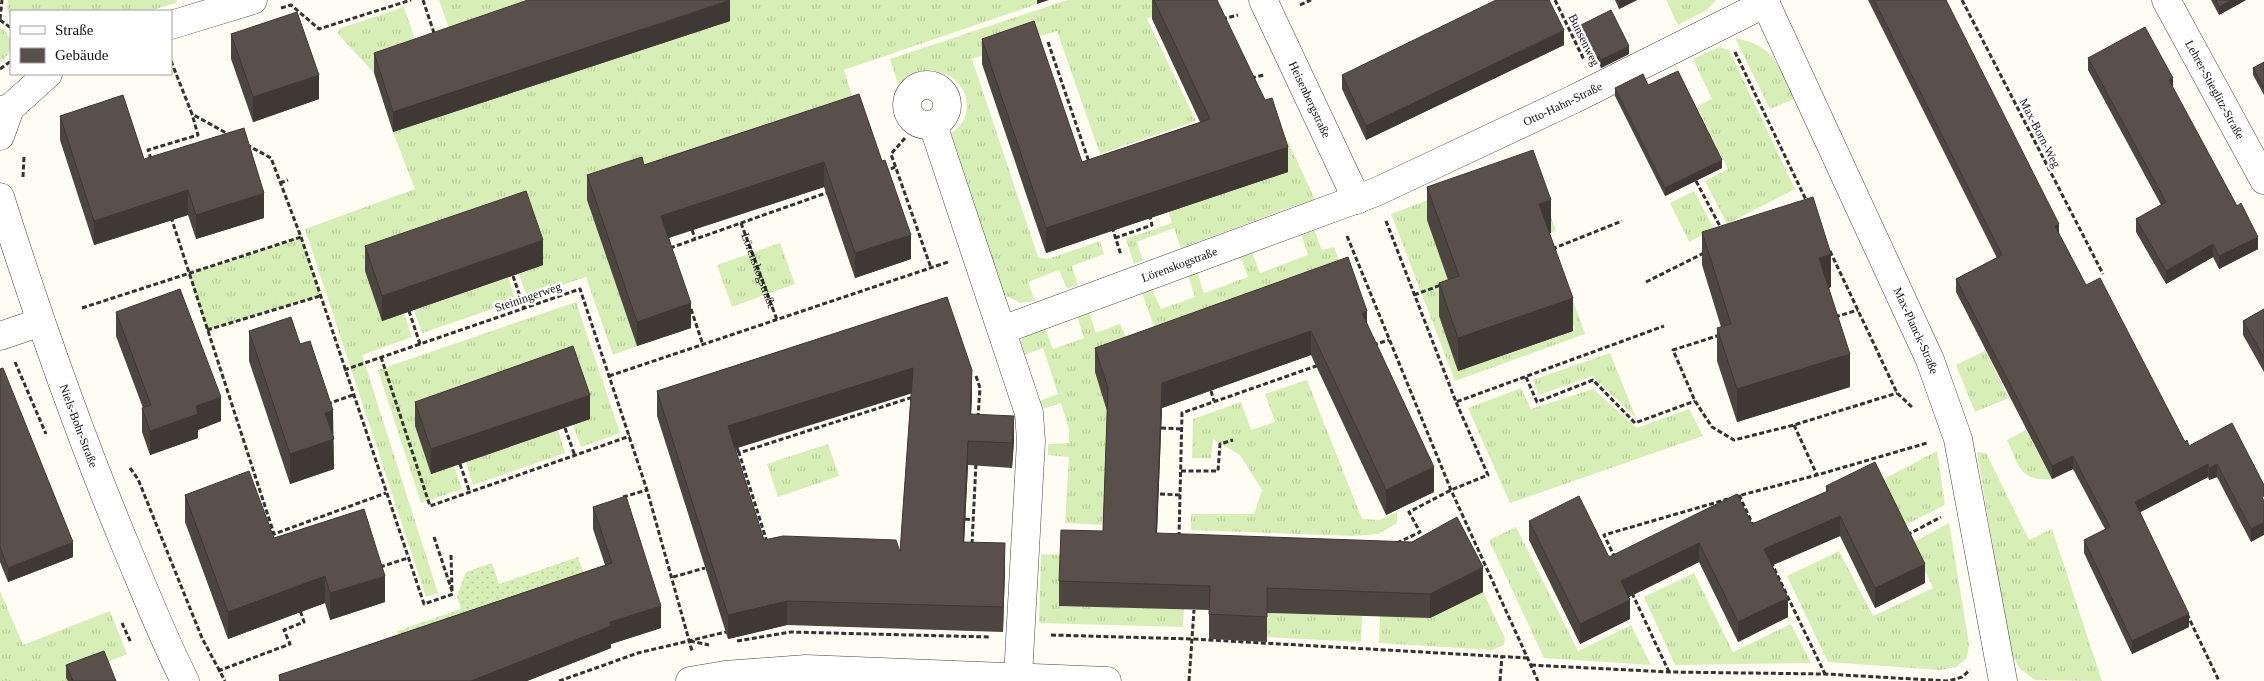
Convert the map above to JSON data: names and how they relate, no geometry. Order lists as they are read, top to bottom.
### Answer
{
  "streets": {
    "street": [
      "Lehrer-Stieglitz-Straße",
      "Heisenbergstraße",
      "Otto-Hahn-Straße",
      "Lörenskogstraße",
      "Max-Planck-Straße",
      "Niels-Bohr-Straße"
    ],
    "path": ["Bunsenweg", "Max-Born-Weg", "Steiningerweg"]
  },
  "crossings": [
    ["Bunsenweg", "Otto-Hahn-Straße"],
    ["Heisenbergstraße", "Otto-Hahn-Straße"],
    ["Heisenbergstraße", "Lörenskogstraße"],
    ["Otto-Hahn-Straße", "Lörenskogstraße"],
    ["Otto-Hahn-Straße", "Max-Planck-Straße"]
  ],
  "legend": ["Straße", "Gebäude"]
}
